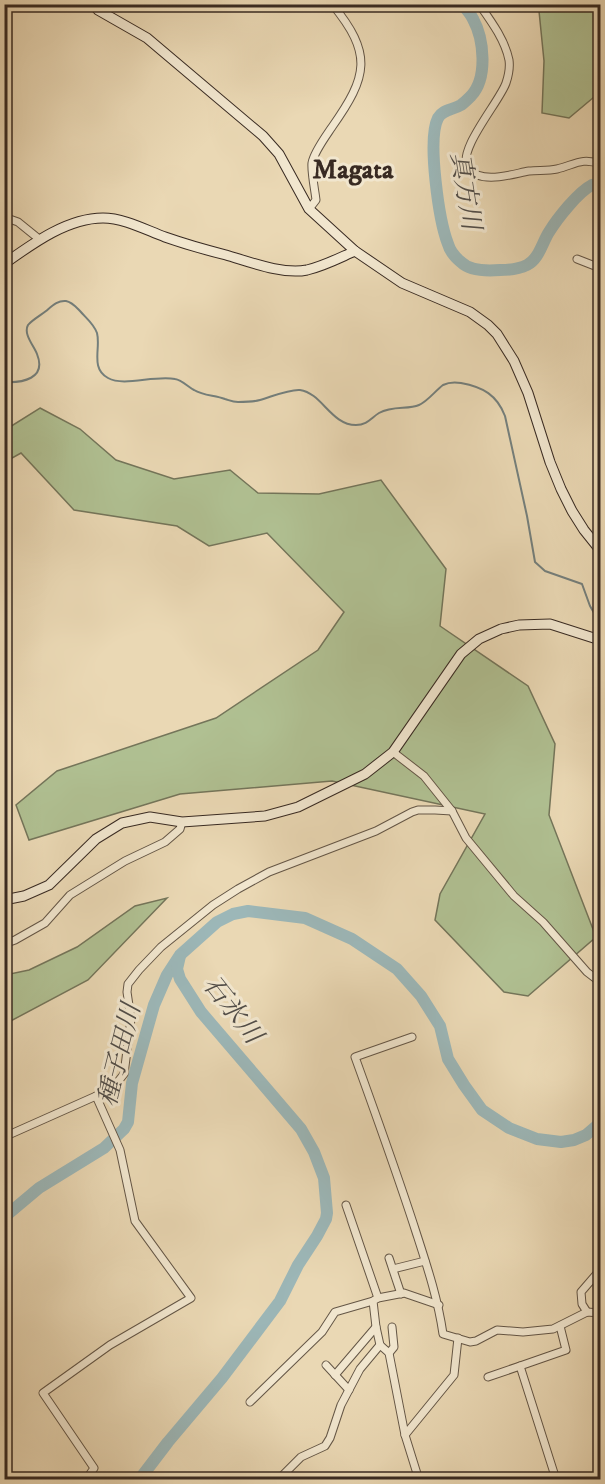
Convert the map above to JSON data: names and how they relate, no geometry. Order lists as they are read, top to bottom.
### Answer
{
  "districts": ["Magata"],
  "water": ["真方川", "石氷川", "種子田川"]
}
